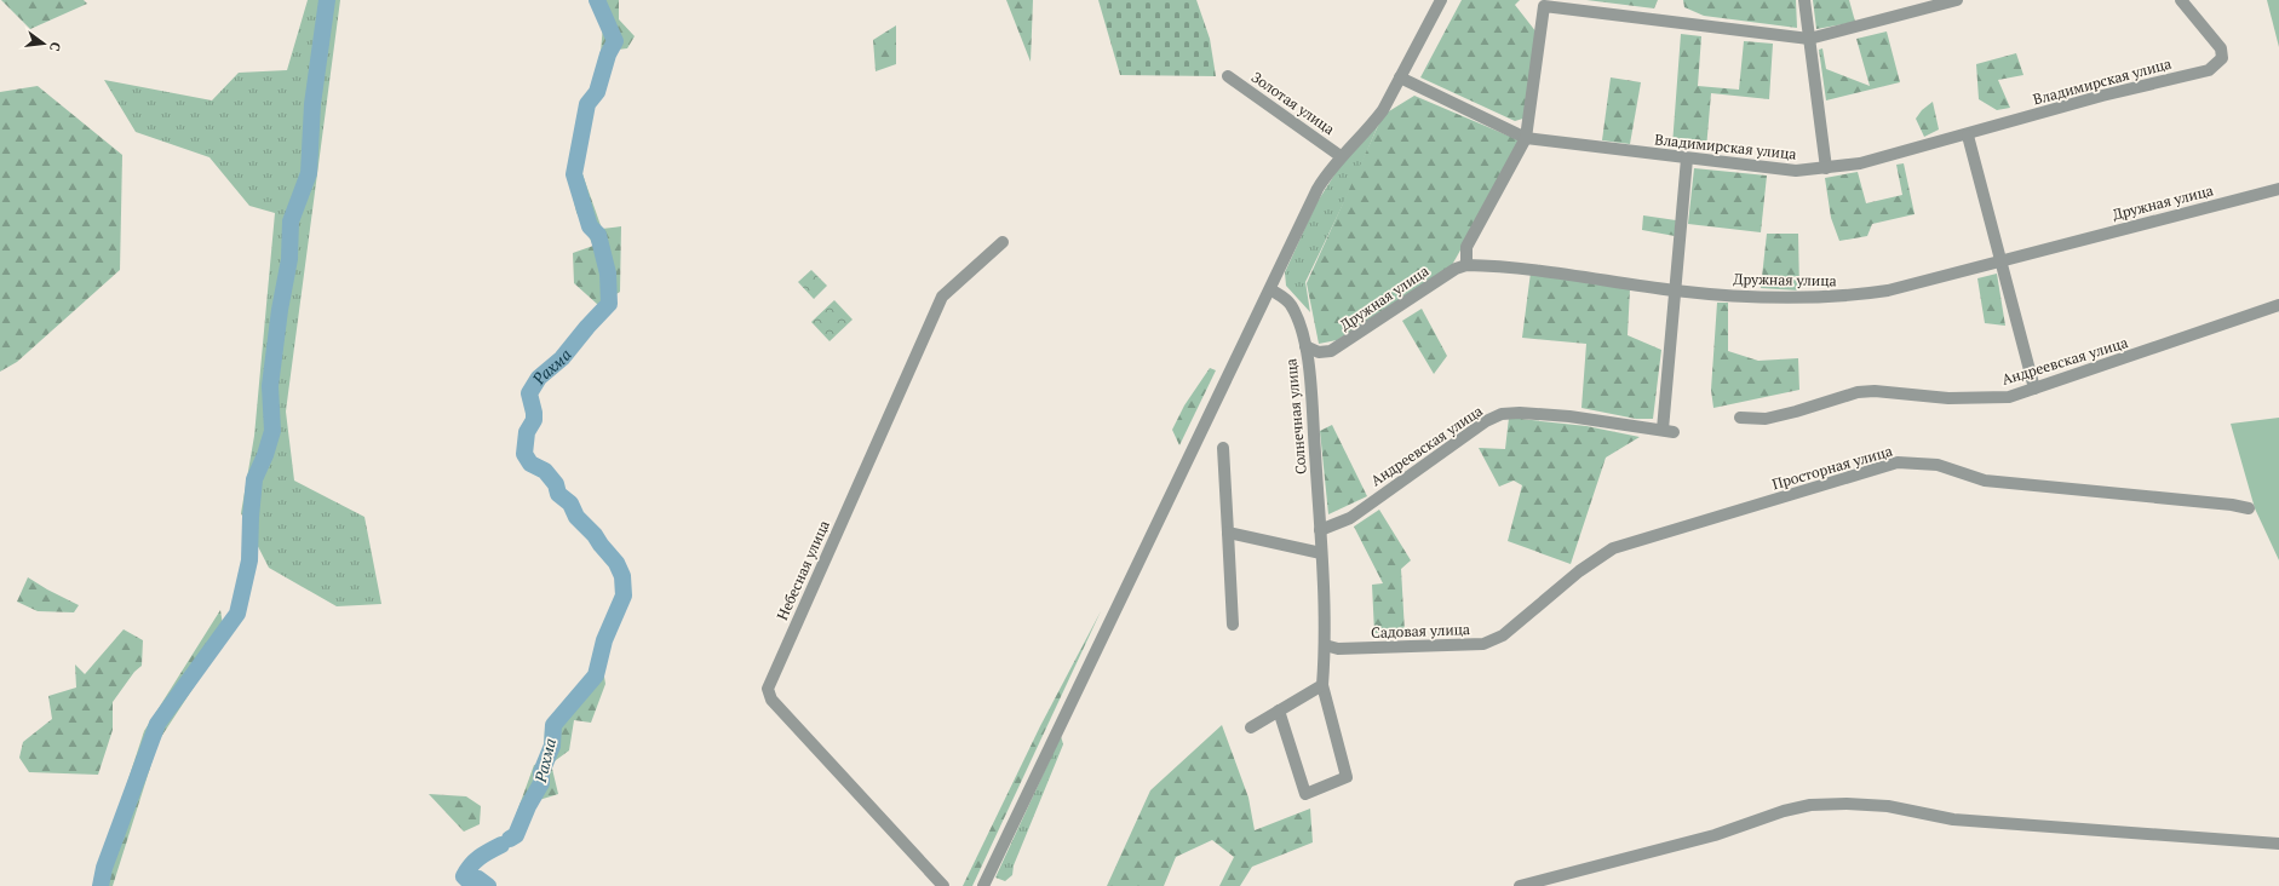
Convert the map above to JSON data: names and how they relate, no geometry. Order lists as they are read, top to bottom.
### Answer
{
  "streets": {
    "street": [
      "Владимирская улица",
      "Золотая улица",
      "Дружная улица",
      "Андреевская улица",
      "Солнечная улица",
      "Просторная улица",
      "Небесная улица",
      "Садовая улица"
    ]
  },
  "crossings": [
    ["Дружная улица", "Андреевская улица"],
    ["Дружная улица", "Солнечная улица"],
    ["Андреевская улица", "Солнечная улица"],
    ["Солнечная улица", "Садовая улица"],
    ["Просторная улица", "Садовая улица"]
  ],
  "water": ["Рахма"],
  "north": "right"
}
